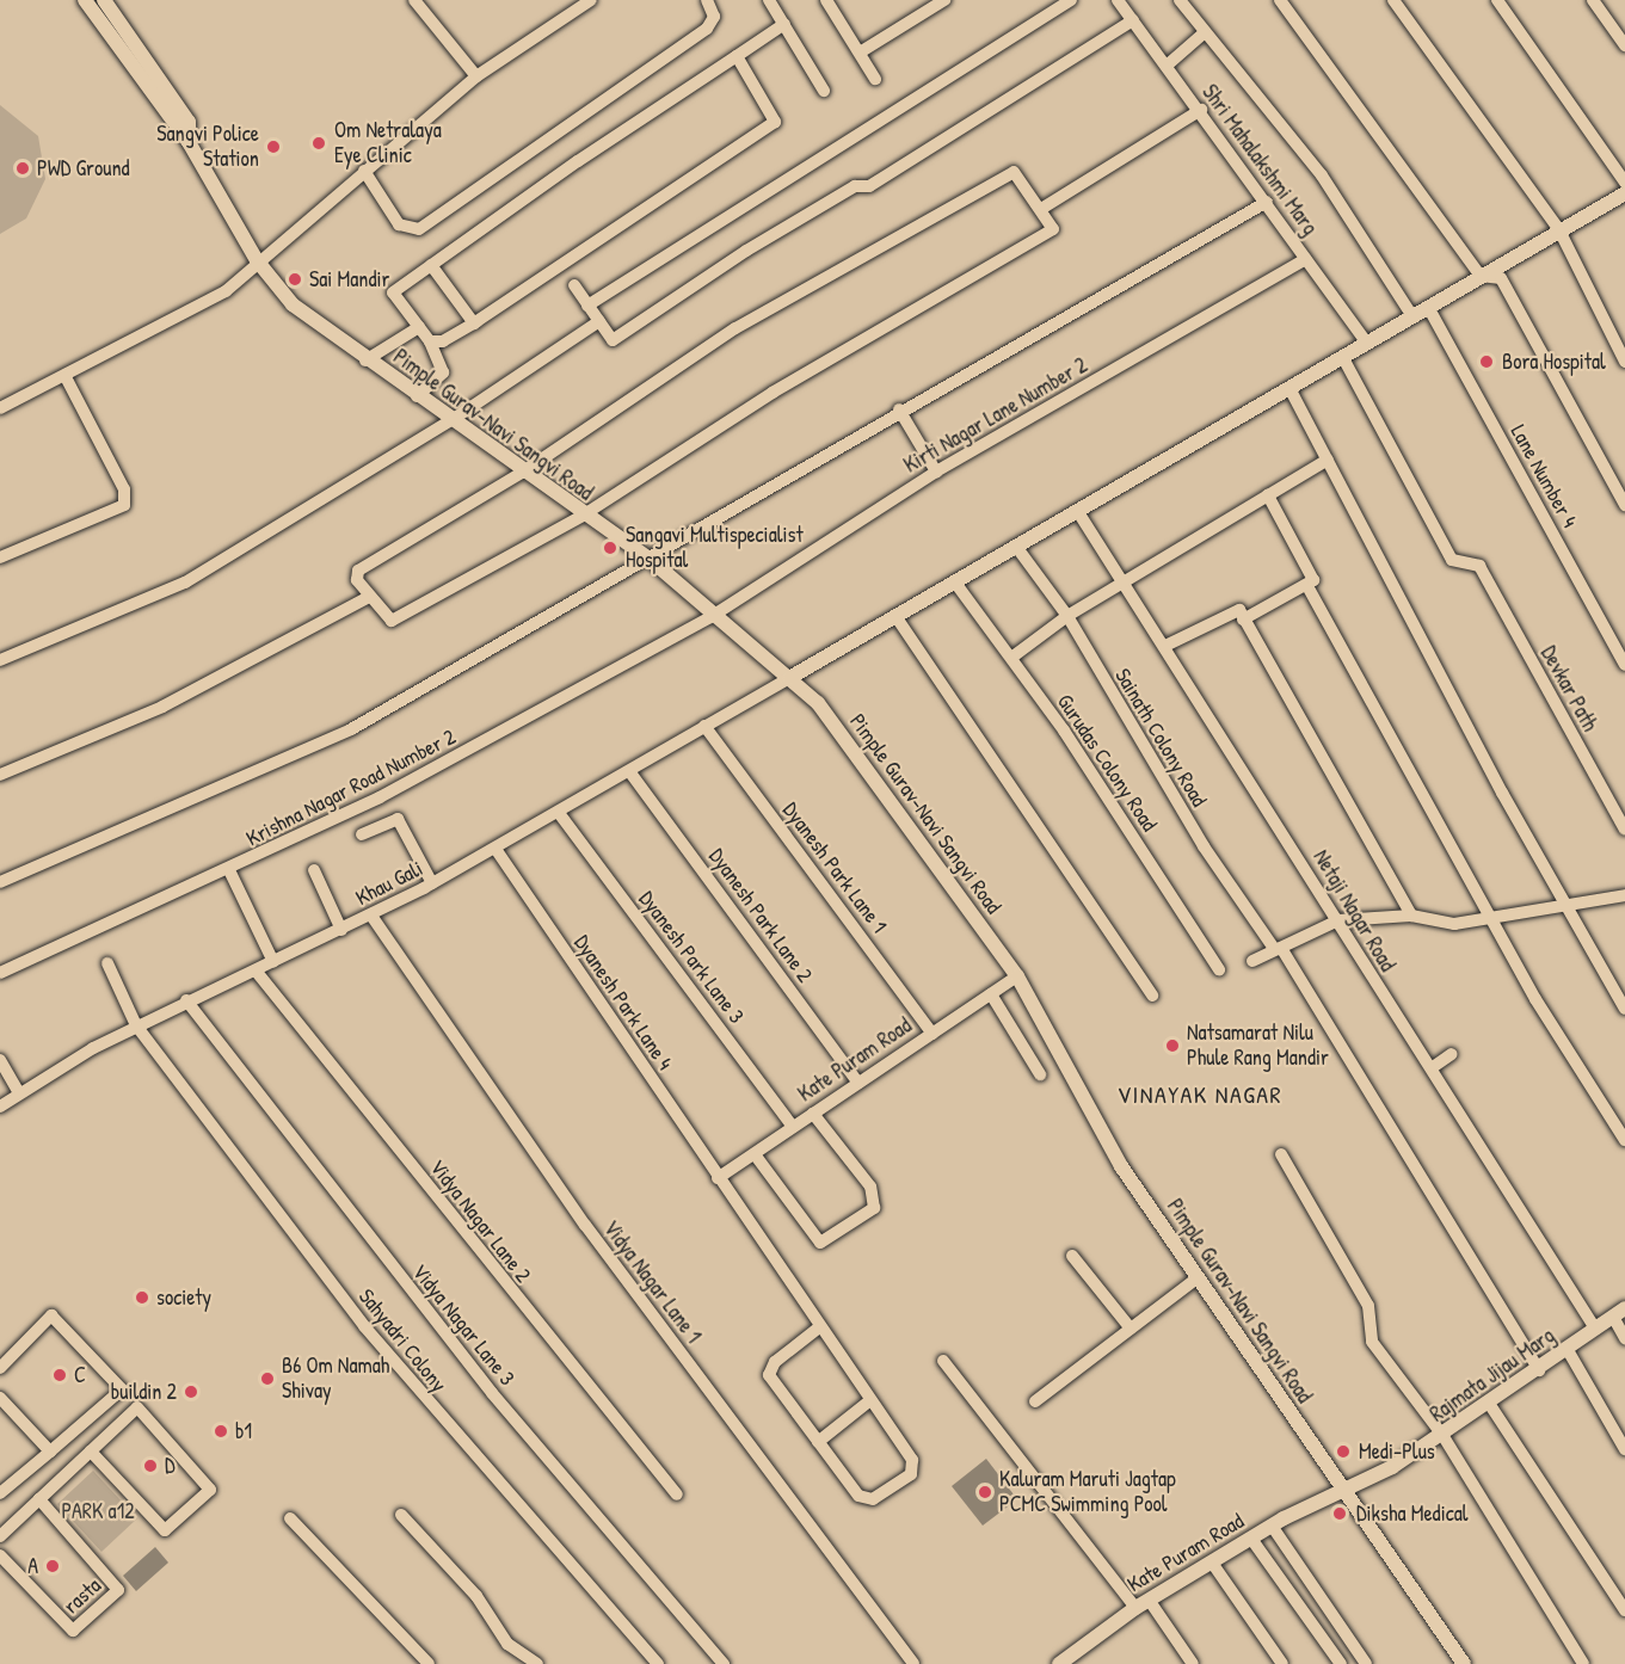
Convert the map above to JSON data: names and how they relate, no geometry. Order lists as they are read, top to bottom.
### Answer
{
  "streets": {
    "street": [
      "Shri Mahalakshmi Marg",
      "Kirti Nagar Lane Number 2",
      "Pimple Gurav-Navi Sangvi Road",
      "Lane Number 4",
      "Devkar Path",
      "Sainath Colony Road",
      "Gurudas Colony Road",
      "Krishna Nagar Road Number 2",
      "Dyanesh Park Lane 1",
      "Khau Gali",
      "Netaji Nagar Road",
      "Dyanesh Park Lane 2",
      "Dyanesh Park Lane 3",
      "Dyanesh Park Lane 4",
      "Kate Puram Road",
      "Vidya Nagar Lane 2",
      "Vidya Nagar Lane 1",
      "Vidya Nagar Lane 3",
      "Sahyadri Colony",
      "Rajmata Jijau Marg",
      "rasta"
    ]
  },
  "crossings": [
    ["Shri Mahalakshmi Marg", "Kirti Nagar Lane Number 2"],
    ["Kirti Nagar Lane Number 2", "Pimple Gurav-Navi Sangvi Road"],
    ["Kirti Nagar Lane Number 2", "Krishna Nagar Road Number 2"],
    ["Pimple Gurav-Navi Sangvi Road", "Krishna Nagar Road Number 2"],
    ["Pimple Gurav-Navi Sangvi Road", "Khau Gali"],
    ["Pimple Gurav-Navi Sangvi Road", "Kate Puram Road"],
    ["Pimple Gurav-Navi Sangvi Road", "Rajmata Jijau Marg"],
    ["Sainath Colony Road", "Rajmata Jijau Marg"],
    ["Dyanesh Park Lane 1", "Khau Gali"],
    ["Dyanesh Park Lane 1", "Kate Puram Road"],
    ["Khau Gali", "Dyanesh Park Lane 2"],
    ["Khau Gali", "Dyanesh Park Lane 3"],
    ["Khau Gali", "Dyanesh Park Lane 4"],
    ["Khau Gali", "Vidya Nagar Lane 2"],
    ["Khau Gali", "Vidya Nagar Lane 1"],
    ["Khau Gali", "Vidya Nagar Lane 3"],
    ["Khau Gali", "Sahyadri Colony"],
    ["Netaji Nagar Road", "Rajmata Jijau Marg"],
    ["Dyanesh Park Lane 2", "Kate Puram Road"],
    ["Dyanesh Park Lane 3", "Kate Puram Road"],
    ["Dyanesh Park Lane 4", "Kate Puram Road"],
    ["Kate Puram Road", "Rajmata Jijau Marg"]
  ],
  "districts": ["VINAYAK NAGAR"],
  "parks": ["PARK a12"],
  "places": [
    "Om Netralaya Eye Clinic",
    "Sangvi Police Station",
    "PWD Ground",
    "Sai Mandir",
    "Bora Hospital",
    "Sangavi Multispecialist Hospital",
    "Natsamarat Nilu Phule Rang Mandir",
    "society",
    "C",
    "B6 Om Namah Shivay",
    "buildin 2",
    "b1",
    "Medi-Plus",
    "D",
    "Kaluram Maruti Jagtap PCMC Swimming Pool",
    "Diksha Medical",
    "A"
  ]
}
